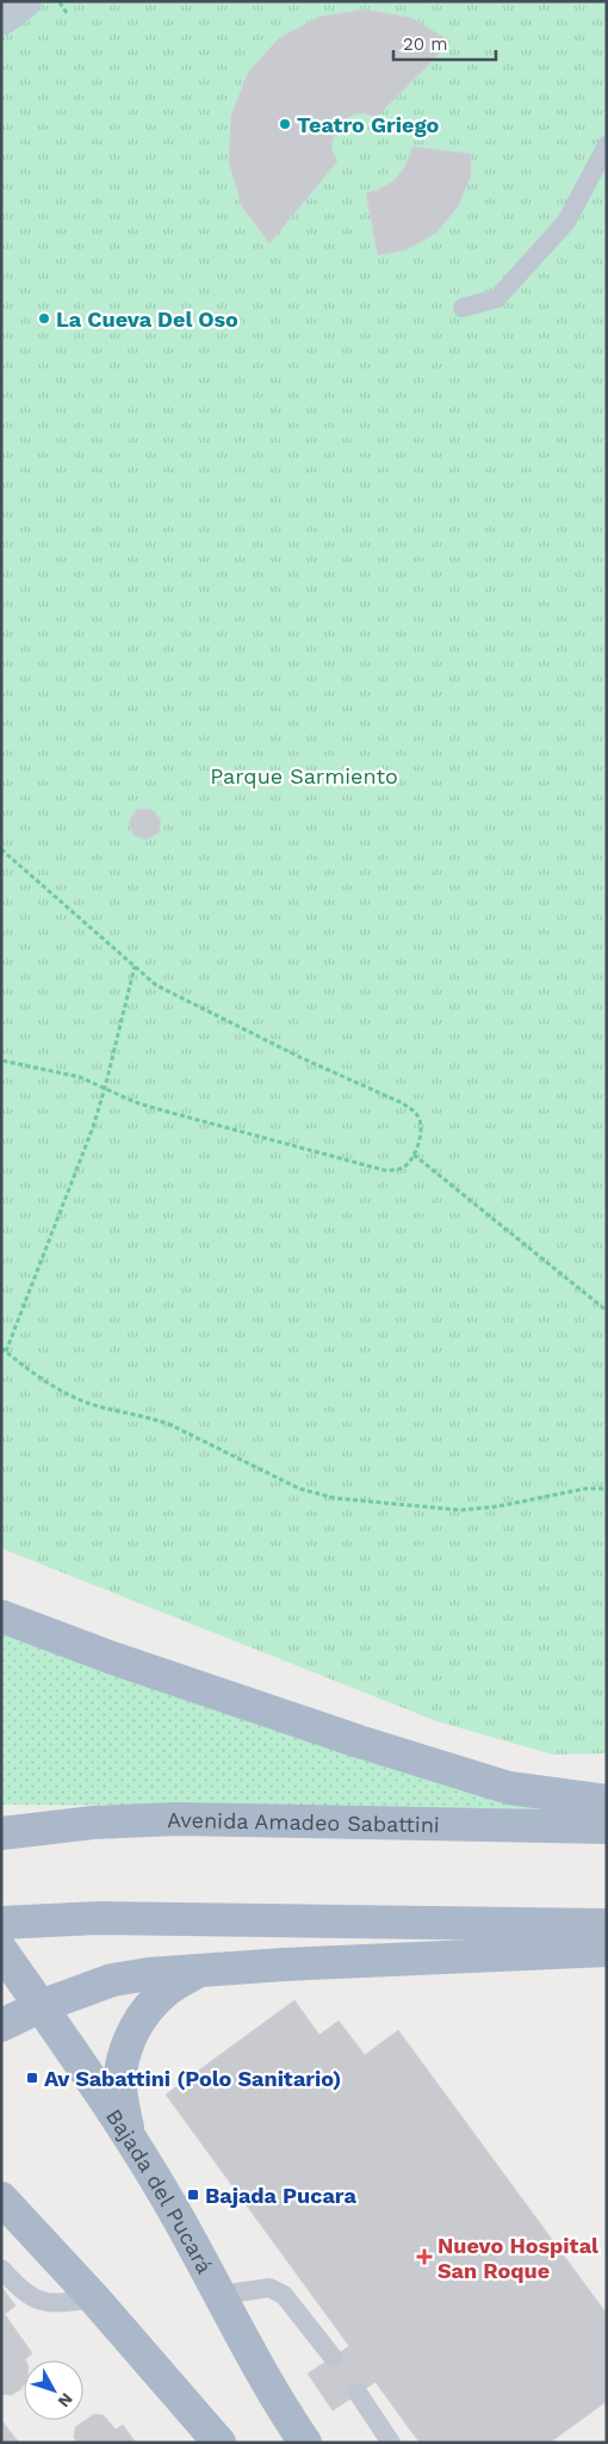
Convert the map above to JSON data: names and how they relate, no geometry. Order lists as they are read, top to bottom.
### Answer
{
  "streets": {
    "main road": ["Avenida Amadeo Sabattini", "Bajada del Pucará"]
  },
  "parks": ["Parque Sarmiento"],
  "places": {
    "other": ["Teatro Griego", "La Cueva Del Oso"],
    "transit": ["Av Sabattini (Polo Sanitario)", "Bajada Pucara"],
    "health": ["Nuevo Hospital San Roque"]
  },
  "scale_bar": "20 m",
  "north": "bottom right"
}
